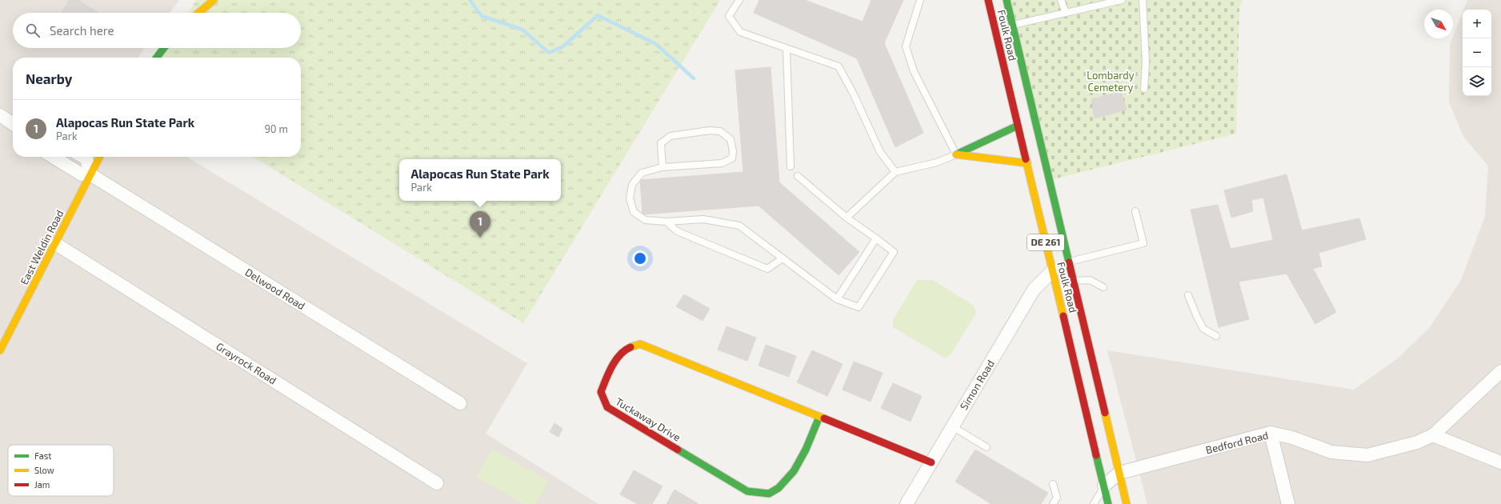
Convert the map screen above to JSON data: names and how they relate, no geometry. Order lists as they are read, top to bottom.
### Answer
{
  "streets": {
    "main road": [
      "Foulk Road",
      "DE 261",
      "East Weldin Road",
      "Tuckaway Drive"
    ],
    "street": [
      "Delwood Road",
      "Grayrock Road",
      "Simon Road",
      "Bedford Road"
    ]
  },
  "crossings": [
    ["Foulk Road", "Simon Road"],
    ["Foulk Road", "Bedford Road"],
    ["East Weldin Road", "Delwood Road"],
    ["East Weldin Road", "Grayrock Road"],
    ["Simon Road", "Tuckaway Drive"]
  ],
  "parks": ["Lombardy Cemetery"],
  "legend": ["Fast", "Slow", "Jam"],
  "north": "bottom right",
  "page": {
    "map_buttons": ["+", "−"],
    "search": "Search here",
    "heading": "Nearby",
    "list": [
      {
        "mark": "1",
        "name": "Alapocas Run State Park",
        "note": "Park",
        "value": "90 m"
      }
    ],
    "popup": ["Alapocas Run State Park", "Park"],
    "pins": "1"
  }
}
